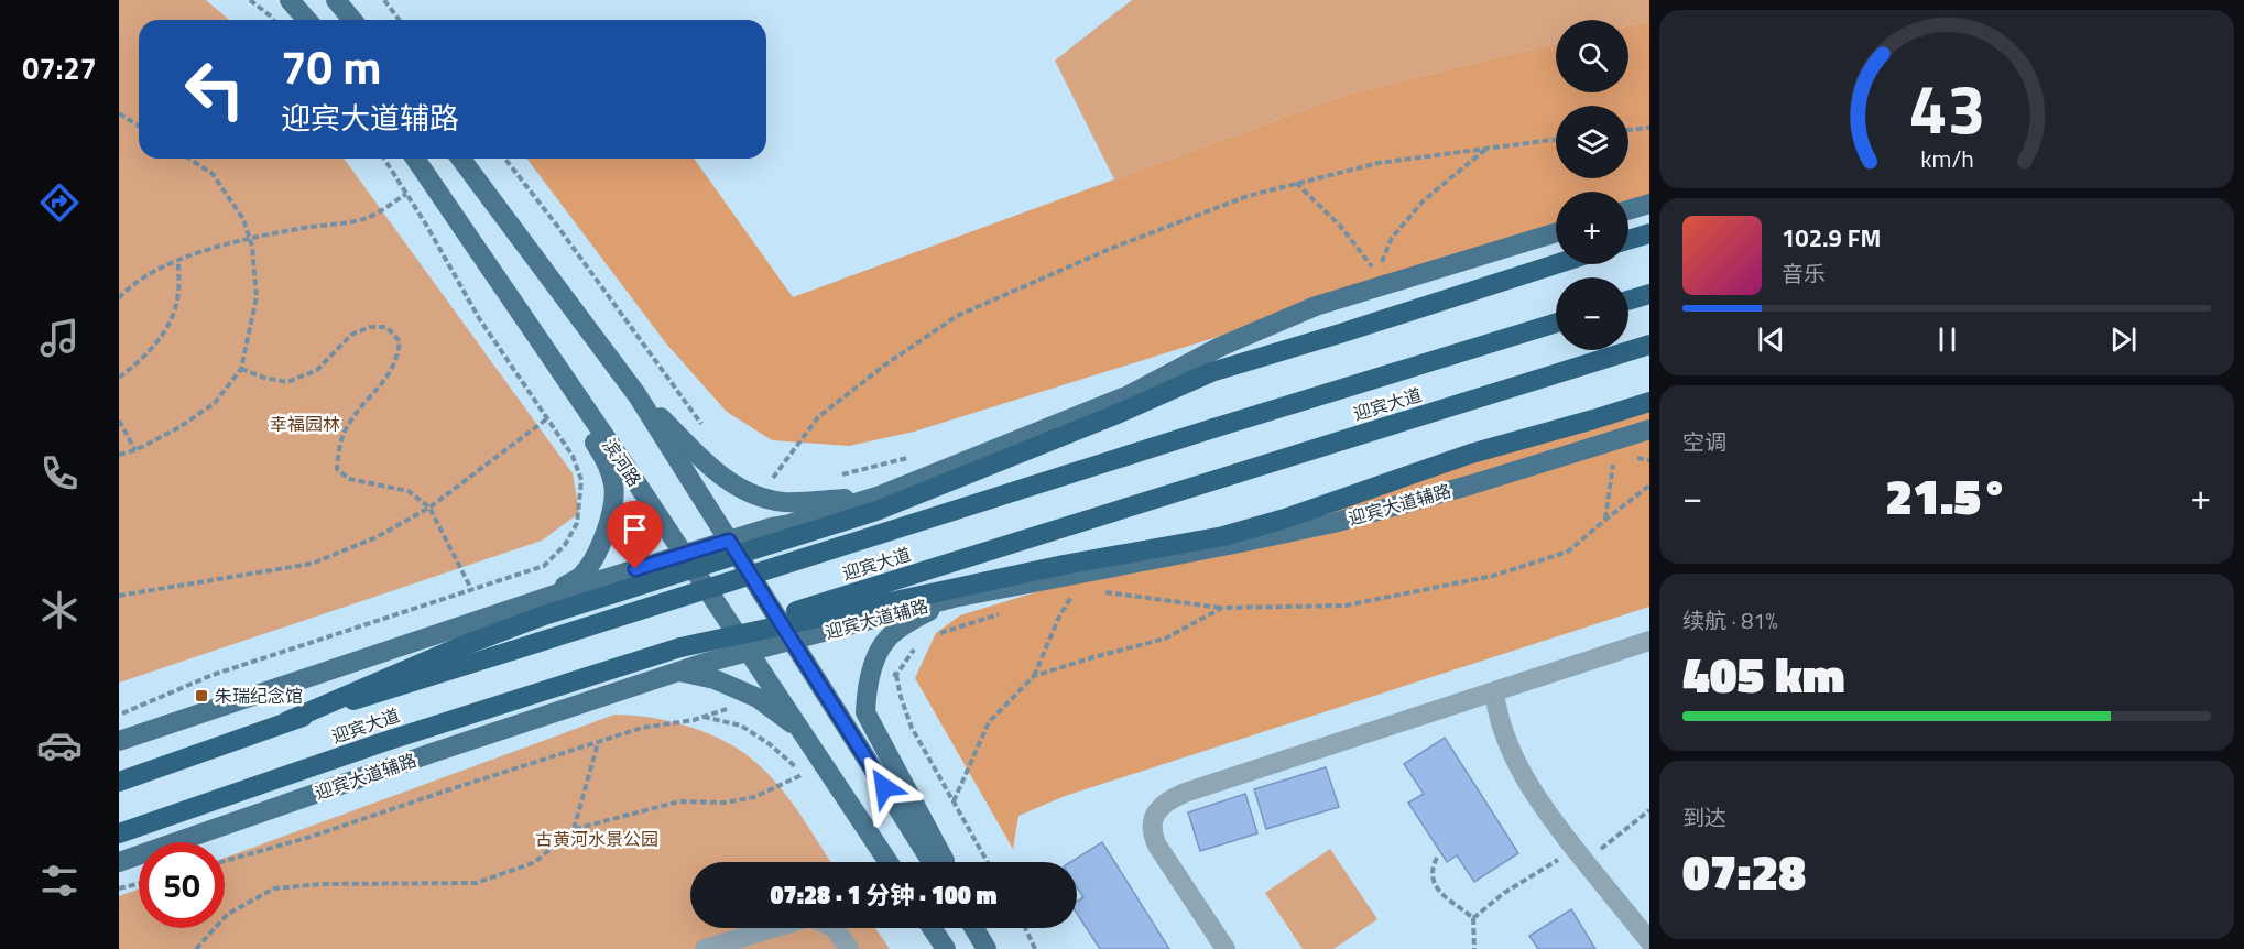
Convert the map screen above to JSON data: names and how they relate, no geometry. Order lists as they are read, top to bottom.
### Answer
{
  "streets": {
    "highway": ["迎宾大道"],
    "main road": ["滨河路", "迎宾大道辅路"]
  },
  "crossings": [
    ["滨河路", "迎宾大道辅路"]
  ],
  "parks": ["幸福园林", "古黄河水景公园"],
  "places": {
    "transit": ["朱瑞纪念馆"]
  },
  "page": {
    "tabs": "07:27",
    "map_buttons": ["+", "−"],
    "turn": ["70 m", "迎宾大道辅路"],
    "song": ["102.9 FM", "音乐"],
    "tile": [
      "空调",
      ["续航 · 81%", "405 km"],
      ["到达", "07:28"]
    ],
    "heat": ["−", "21.5°", "+"],
    "limit": "50",
    "trip": "07:28 · 1 分钟 · 100 m",
    "gauge": ["43", "km/h"]
  }
}
